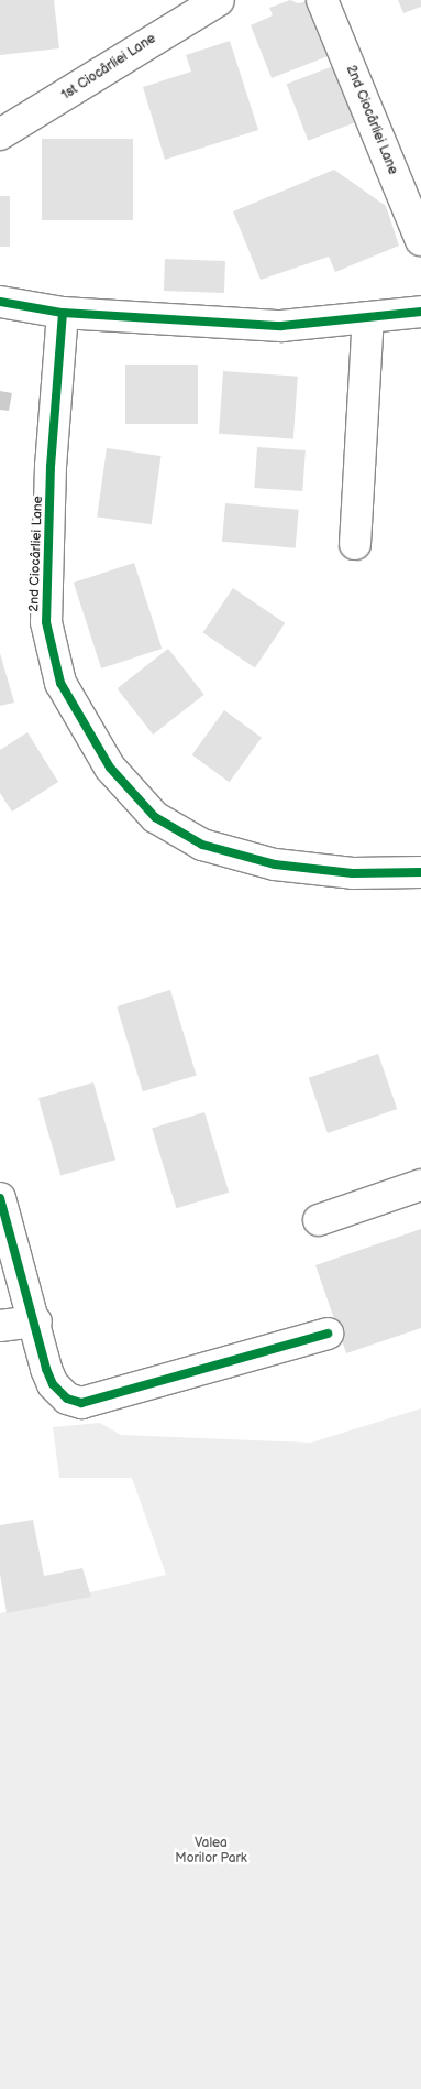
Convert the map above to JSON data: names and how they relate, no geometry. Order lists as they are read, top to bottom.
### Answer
{
  "streets": {
    "street": ["1st Ciocârliei Lane", "2nd Ciocârliei Lane"]
  },
  "parks": ["Valea Morilor Park"]
}
